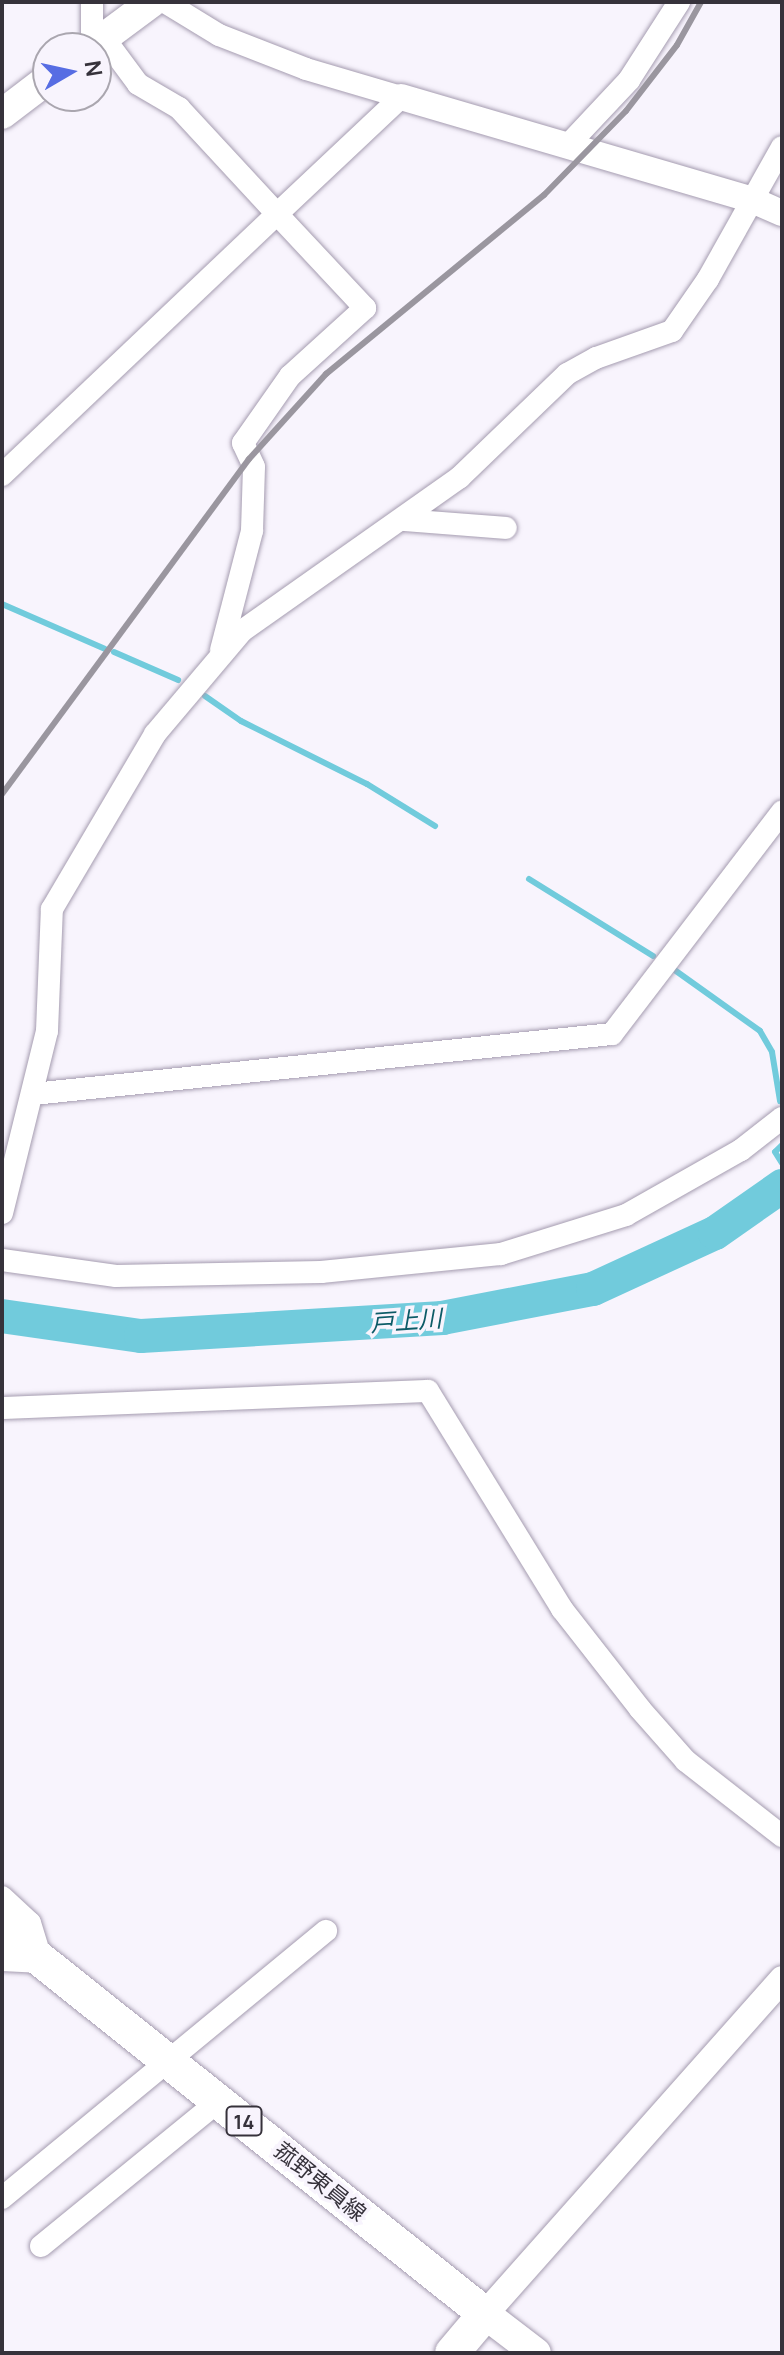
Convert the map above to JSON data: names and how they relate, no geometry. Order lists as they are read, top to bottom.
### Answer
{
  "streets": {
    "main road": ["14", "菰野東員線"]
  },
  "water": ["戸上川"],
  "north": "right"
}
